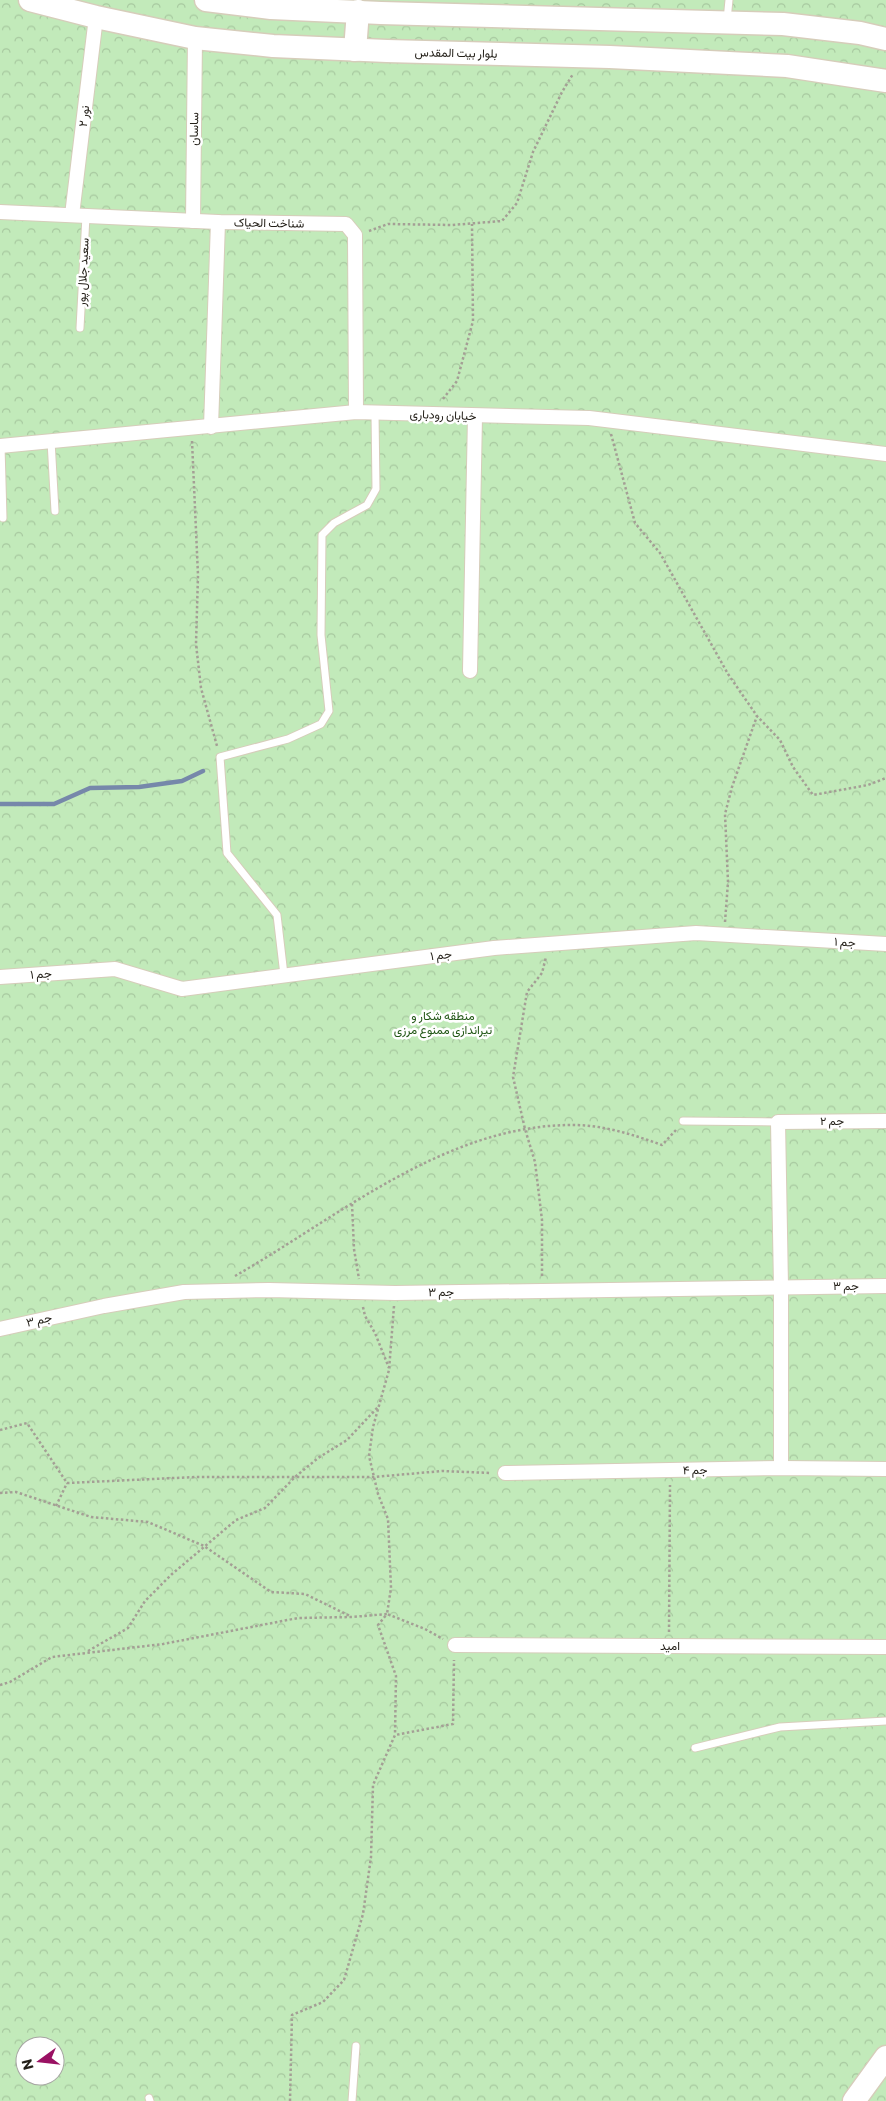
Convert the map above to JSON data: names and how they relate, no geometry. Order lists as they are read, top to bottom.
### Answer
{
  "streets": {
    "main road": ["بلوار بیت المقدس"],
    "street": [
      "نور ٢",
      "ساسان",
      "شناخت الحیاک",
      "خیابان رودباری",
      "جم ۱",
      "جم ۲",
      "جم ۳",
      "جم ۴",
      "امید"
    ],
    "lane": ["سعید جلال پور"]
  },
  "crossings": [
    ["بلوار بیت المقدس", "نور ٢"],
    ["بلوار بیت المقدس", "ساسان"],
    ["نور ٢", "شناخت الحیاک"],
    ["ساسان", "شناخت الحیاک"],
    ["شناخت الحیاک", "سعید جلال پور"]
  ],
  "parks": ["منطقه شکار و تیراندازی ممنوع مرزی"],
  "north": "left"
}
